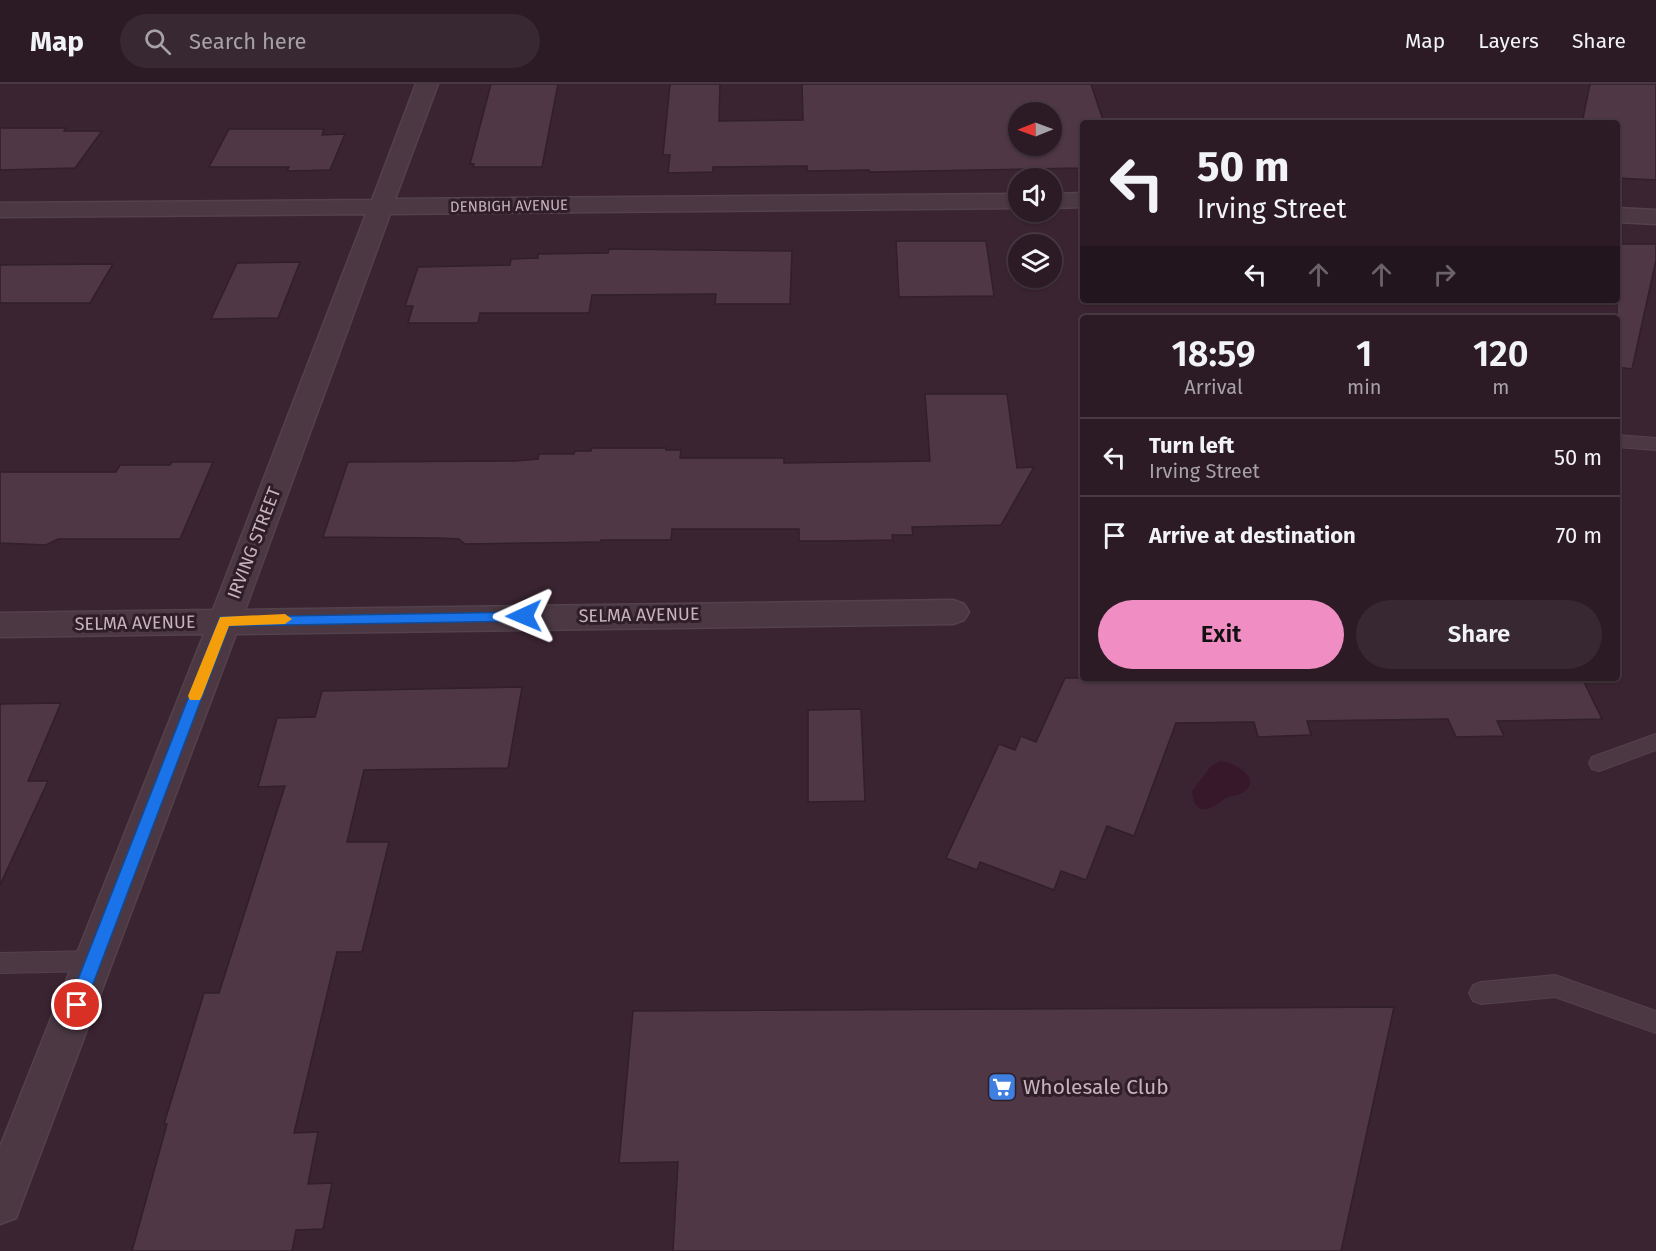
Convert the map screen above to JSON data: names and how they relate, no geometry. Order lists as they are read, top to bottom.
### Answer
{
  "streets": {
    "street": ["DENBIGH AVENUE", "IRVING STREET", "SELMA AVENUE"]
  },
  "crossings": [
    ["DENBIGH AVENUE", "IRVING STREET"],
    ["IRVING STREET", "SELMA AVENUE"]
  ],
  "places": {
    "supermarket": ["Wholesale Club"]
  },
  "north": "left",
  "page": {
    "header": "Map",
    "search": "Search here",
    "nav": ["Map", "Layers", "Share"],
    "turn": ["50 m", "Irving Street"],
    "eta": [
      "18:59",
      "Arrival",
      "1",
      "min",
      "120",
      "m"
    ],
    "list": [
      {
        "name": "Turn left",
        "note": "Irving Street",
        "value": "50 m"
      },
      {
        "name": "Arrive at destination",
        "value": "70 m"
      }
    ],
    "buttons": ["Exit", "Share"]
  }
}
